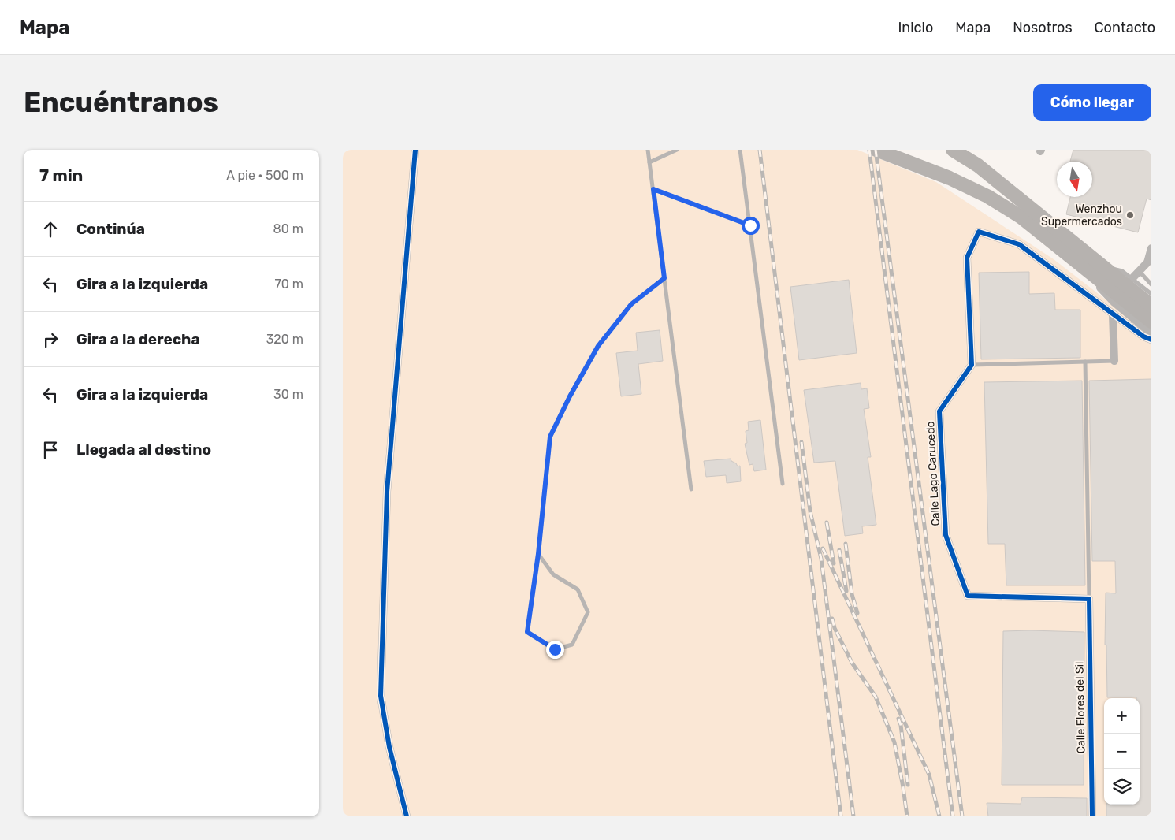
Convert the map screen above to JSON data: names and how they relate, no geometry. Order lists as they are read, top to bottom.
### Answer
{
  "streets": {
    "street": ["Calle Lago Carucedo", "Calle Flores del Sil"]
  },
  "crossings": [
    ["Calle Lago Carucedo", "Calle Flores del Sil"]
  ],
  "places": ["Wenzhou Supermercados"],
  "north": "bottom",
  "page": {
    "header": "Mapa",
    "nav": [
      "Inicio",
      "Mapa",
      "Nosotros",
      "Contacto"
    ],
    "buttons": "Cómo llegar",
    "title": "Encuéntranos",
    "heading": ["7 min", "A pie · 500 m"],
    "list": [
      ["Continúa", "80 m"],
      ["Gira a la izquierda", "70 m"],
      ["Gira a la derecha", "320 m"],
      ["Gira a la izquierda", "30 m"],
      "Llegada al destino"
    ],
    "map_buttons": ["+", "−"]
  }
}
